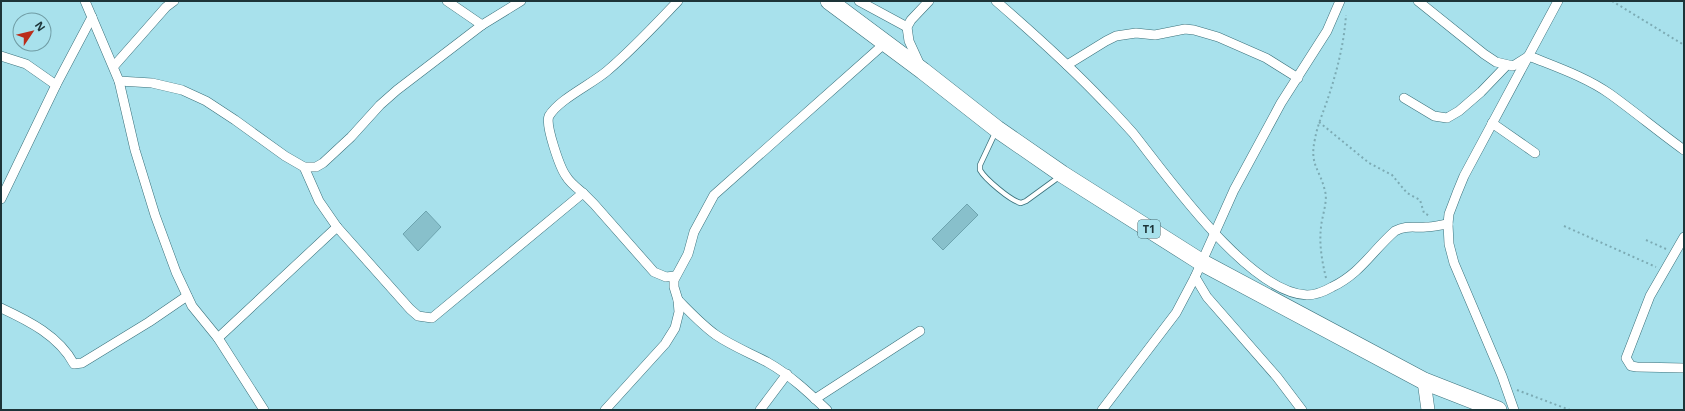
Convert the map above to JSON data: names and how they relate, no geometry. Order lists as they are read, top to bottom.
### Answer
{
  "streets": {
    "highway": ["T1"]
  },
  "north": "top right"
}
